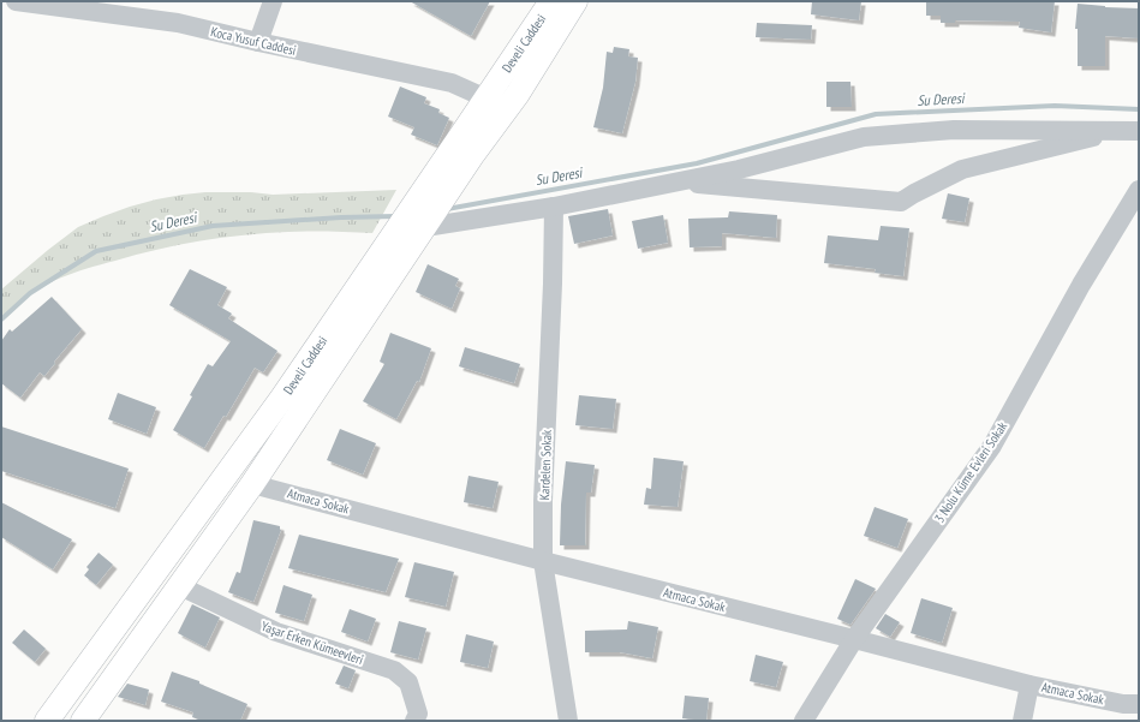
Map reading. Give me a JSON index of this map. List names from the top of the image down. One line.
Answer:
{"streets":{"main road":["Develi Caddesi"],"street":["Koca Yusuf Caddesi","Kardelen Sokak","3 Nolu Küme Evleri Sokak","Atmaca Sokak","Yaşar Erken Kümeevleri"]},"crossings":[["Koca Yusuf Caddesi","Develi Caddesi"],["Develi Caddesi","Atmaca Sokak"],["Develi Caddesi","Yaşar Erken Kümeevleri"],["Kardelen Sokak","Atmaca Sokak"],["3 Nolu Küme Evleri Sokak","Atmaca Sokak"]],"water":["Su Deresi"]}
